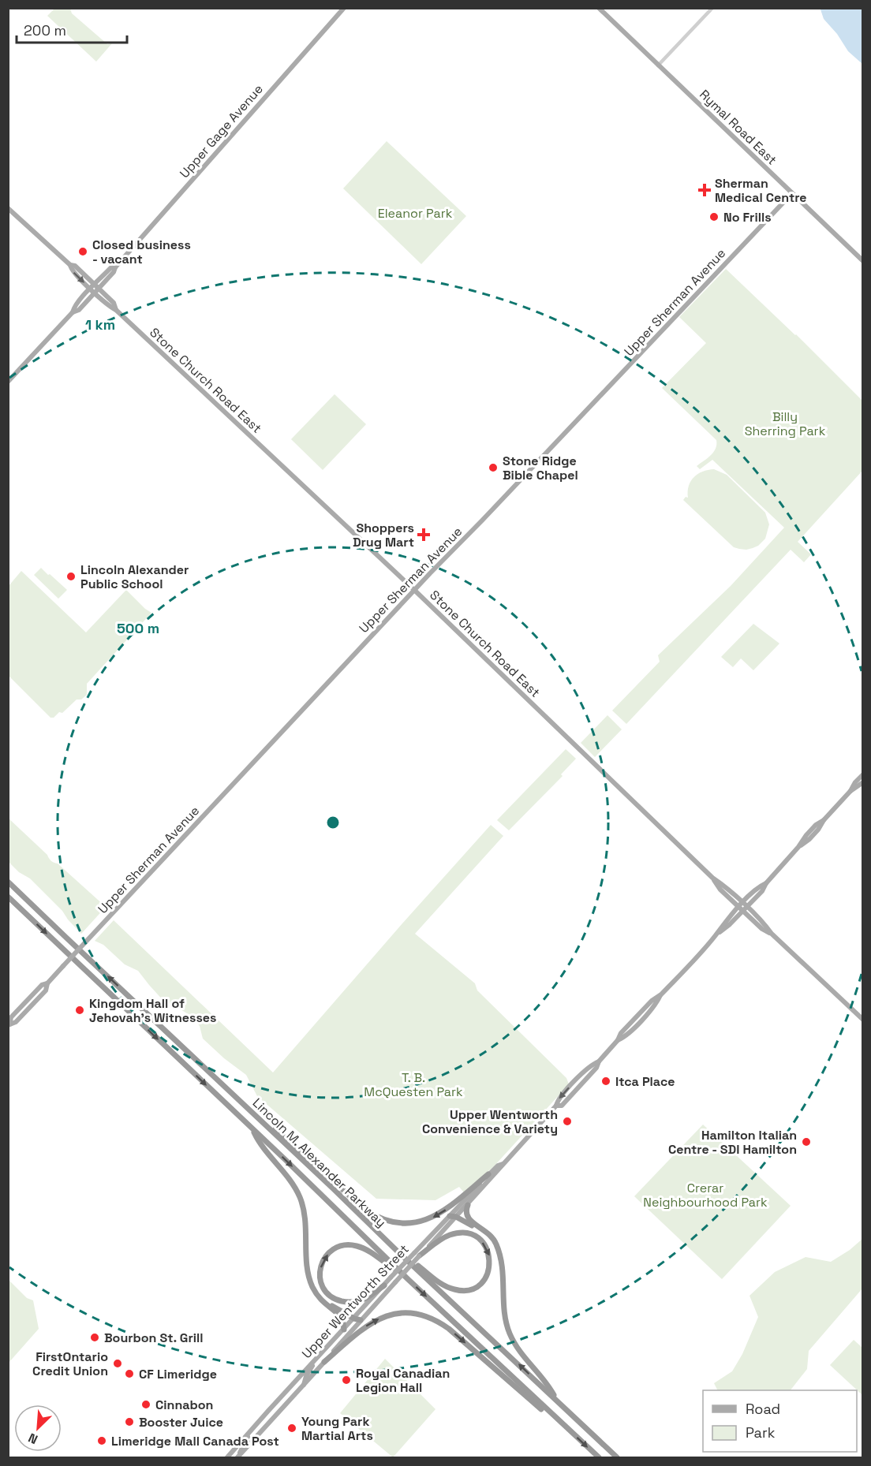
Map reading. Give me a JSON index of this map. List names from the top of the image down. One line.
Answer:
{"streets":{"highway":["Lincoln M. Alexander Parkway"],"main road":["Rymal Road East","Upper Gage Avenue","Upper Sherman Avenue","Stone Church Road East","Upper Wentworth Street"]},"crossings":[["Rymal Road East","Upper Sherman Avenue"],["Upper Gage Avenue","Stone Church Road East"],["Upper Sherman Avenue","Stone Church Road East"],["Stone Church Road East","Upper Wentworth Street"]],"parks":["Eleanor Park","Billy Sherring Park","T. B. McQuesten Park","Crerar Neighbourhood Park"],"places":{"health":["Sherman Medical Centre","Shoppers Drug Mart"],"other":["No Frills","Closed business - vacant","Stone Ridge Bible Chapel","Lincoln Alexander Public School","Kingdom Hall of Jehovah's Witnesses","Itca Place","Upper Wentworth Convenience & Variety","Hamilton Italian Centre - SDI Hamilton","Bourbon St. Grill","FirstOntario Credit Union","CF Limeridge","Royal Canadian Legion Hall","Cinnabon","Booster Juice","Young Park Martial Arts","Limeridge Mall Canada Post"]},"legend":["Road","Park"],"scale_bar":"200 m","north":"bottom left","rings":["1 km","500 m"]}
